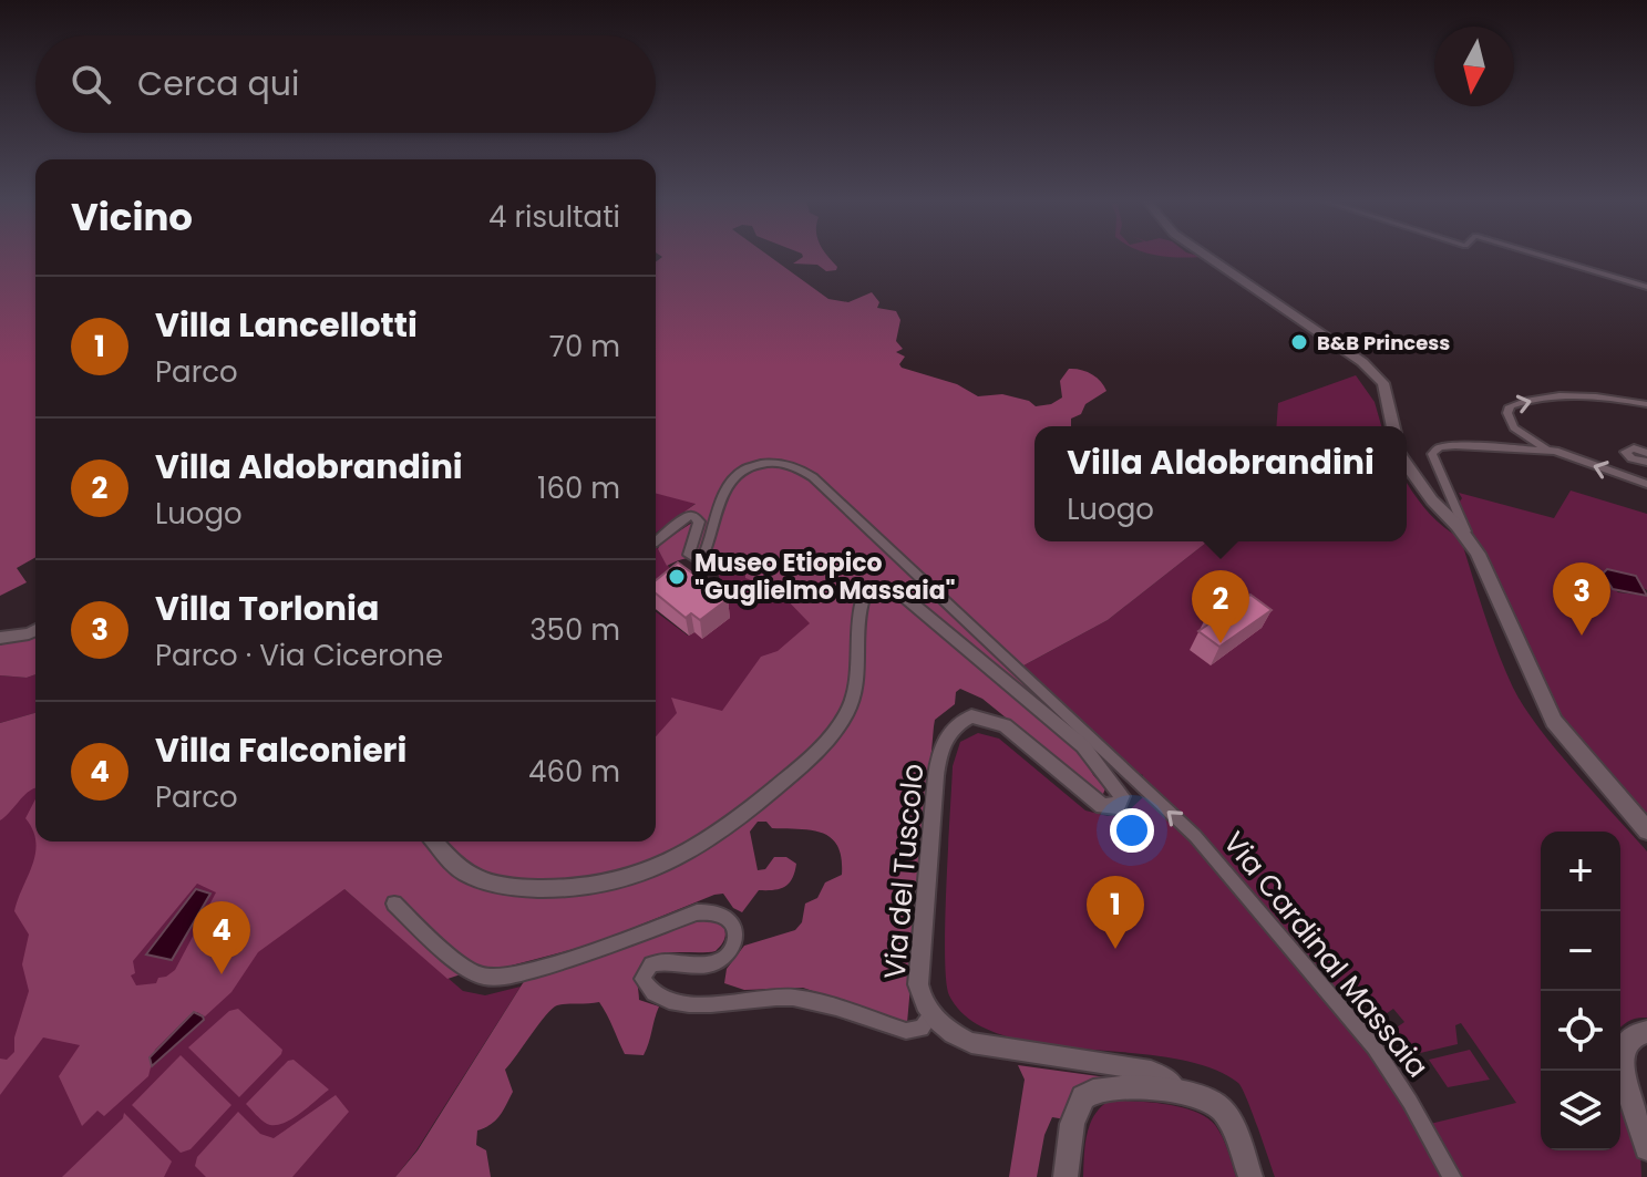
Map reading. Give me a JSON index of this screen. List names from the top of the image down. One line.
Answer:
{"streets":{"street":["Via del Tuscolo","Via Cardinal Massaia"]},"crossings":[["Via del Tuscolo","Via Cardinal Massaia"]],"one_way":["Via Cardinal Massaia"],"places":["B&B Princess","Museo Etiopico \"Guglielmo Massaia\""],"north":"bottom","page":{"search":"Cerca qui","heading":["Vicino","4 risultati"],"list":[{"mark":"1","name":"Villa Lancellotti","note":"Parco","value":"70 m"},{"mark":"2","name":"Villa Aldobrandini","note":"Luogo","value":"160 m"},{"mark":"3","name":"Villa Torlonia","note":"Parco · Via Cicerone","value":"350 m"},{"mark":"4","name":"Villa Falconieri","note":"Parco","value":"460 m"}],"popup":["Villa Aldobrandini","Luogo"],"pins":["3","2","1","4"],"map_buttons":["+","−"]}}
